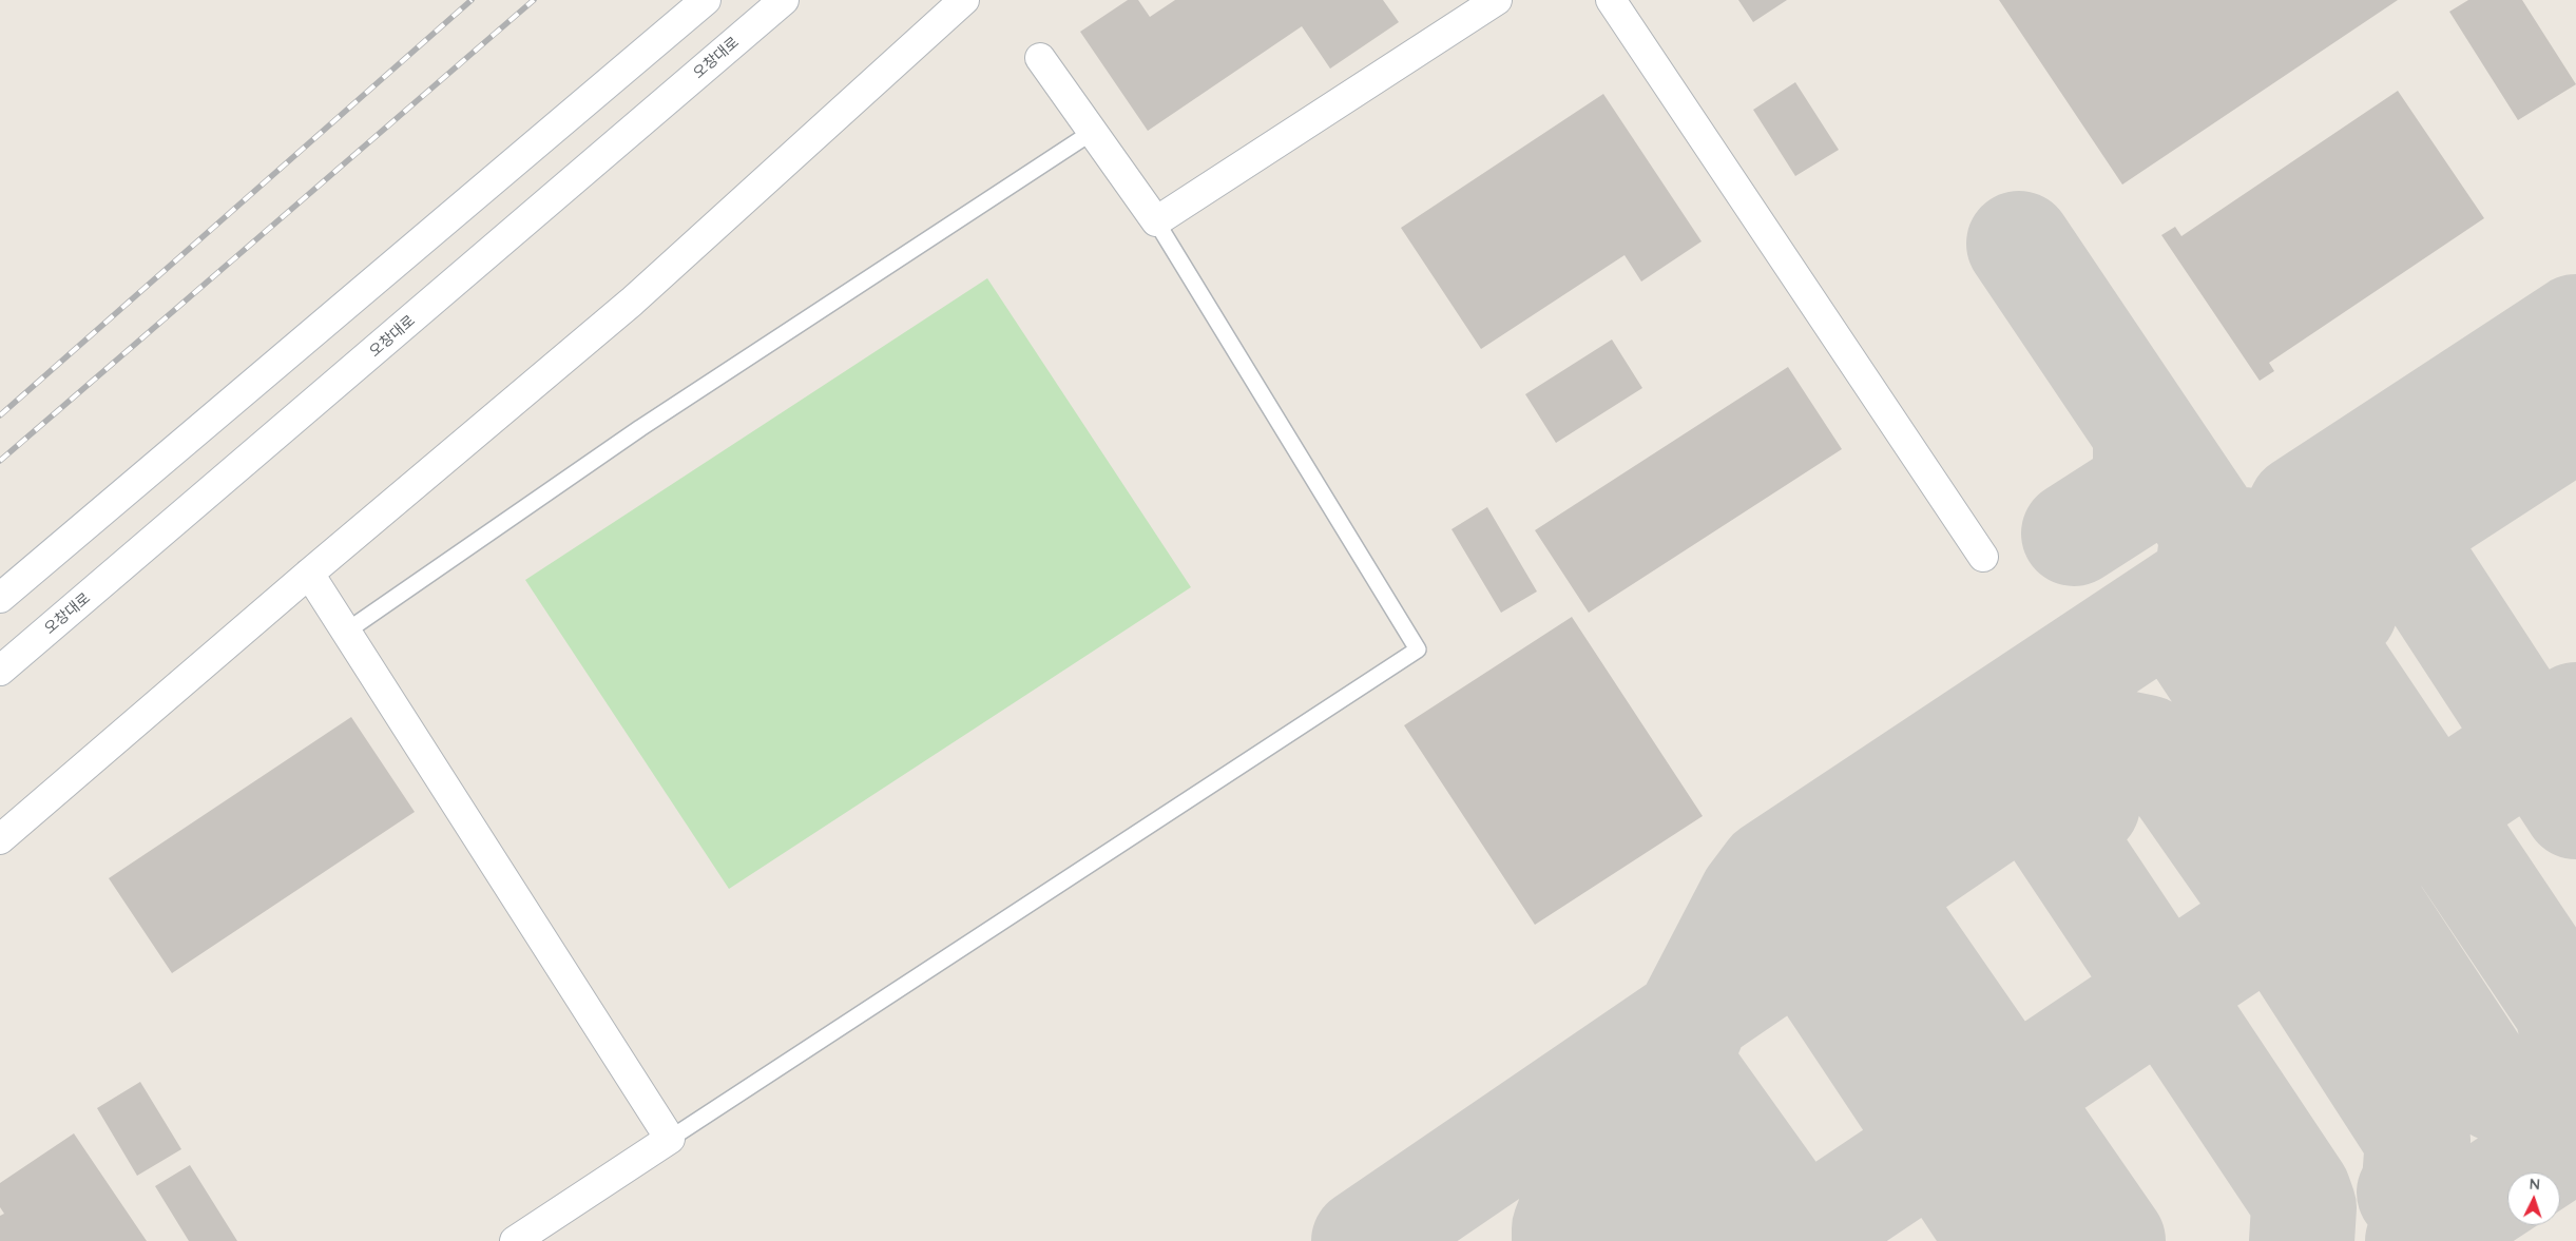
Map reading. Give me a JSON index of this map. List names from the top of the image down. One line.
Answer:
{"streets":{"street":["오창대로"]},"north":"top"}
